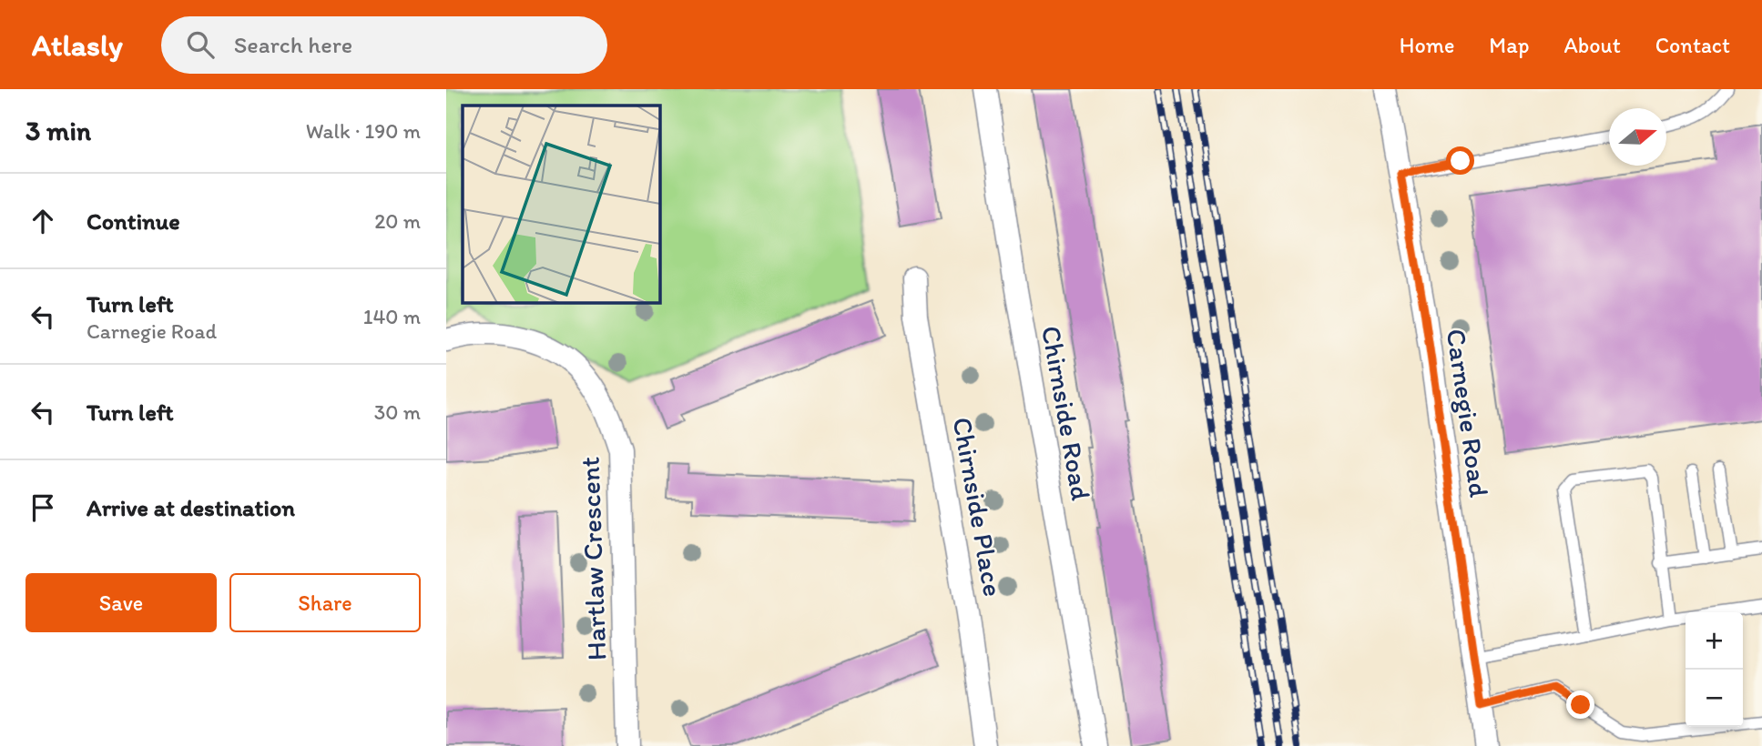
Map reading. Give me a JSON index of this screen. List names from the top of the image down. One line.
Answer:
{"streets":{"street":["Chirnside Road","Carnegie Road","Chirnside Place","Hartlaw Crescent"]},"north":"right","page":{"header":"Atlasly","search":"Search here","nav":["Home","Map","About","Contact"],"heading":["3 min","Walk · 190 m"],"list":[["Continue","20 m"],["Turn left","Carnegie Road","140 m"],["Turn left","30 m"],"Arrive at destination"],"buttons":["Save","Share"],"map_buttons":["+","−"]}}
